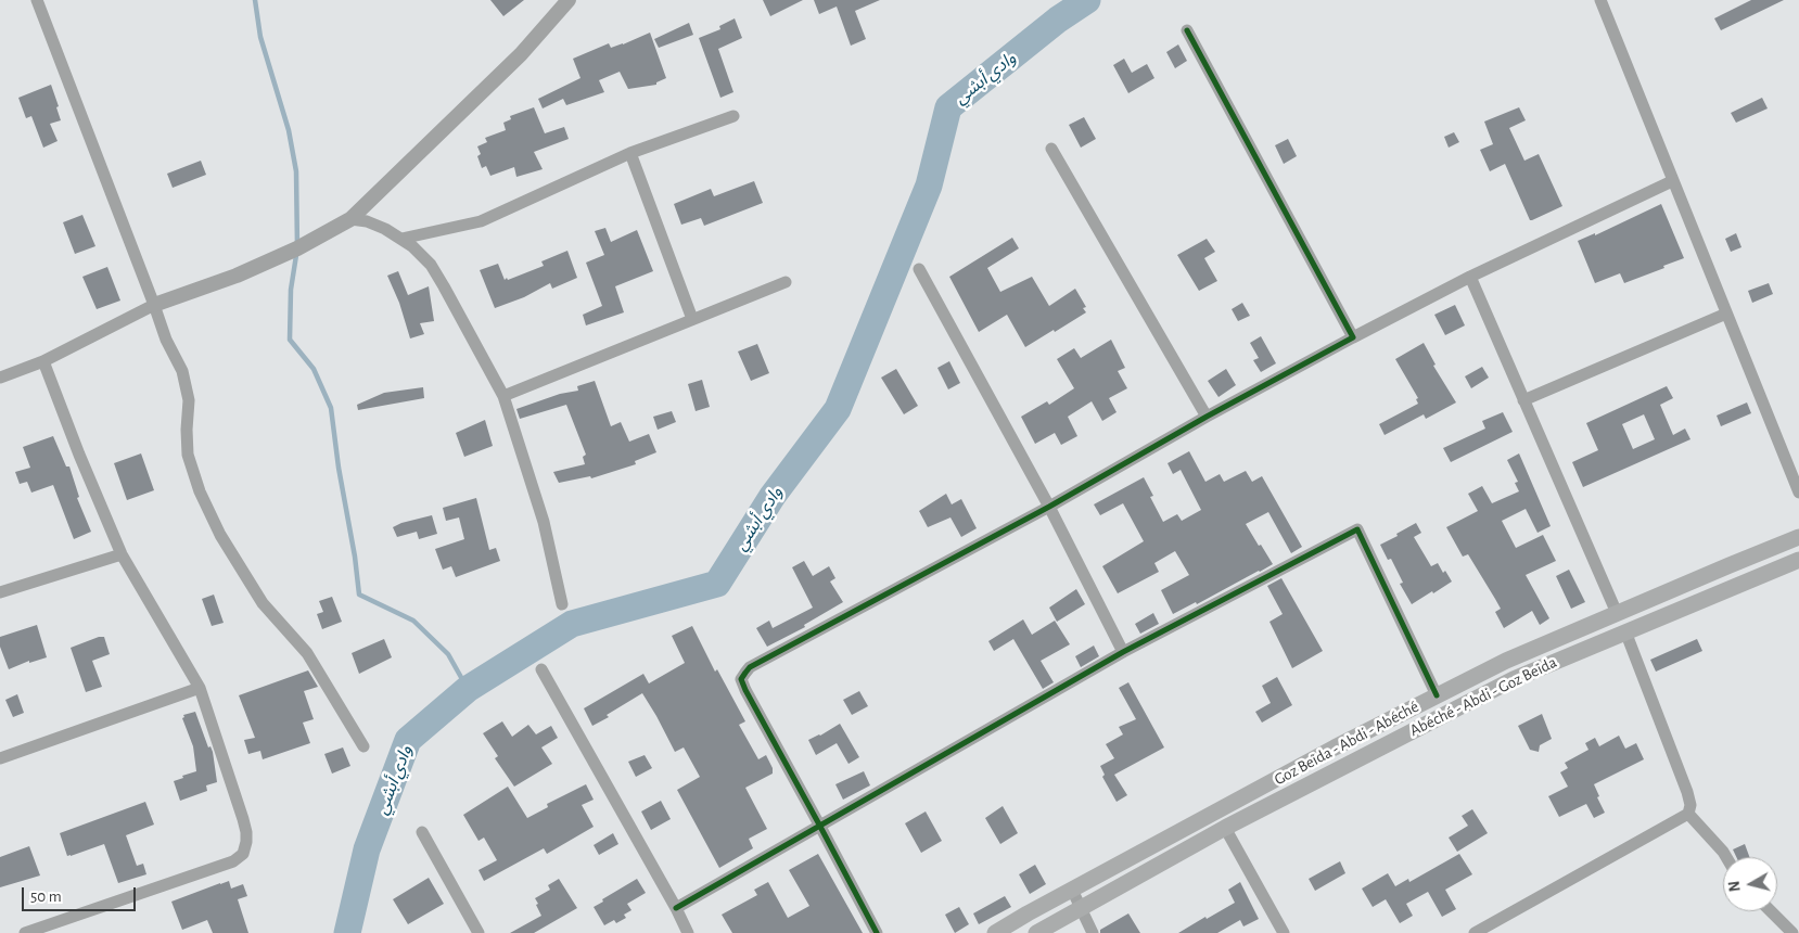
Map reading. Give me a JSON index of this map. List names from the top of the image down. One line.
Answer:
{"streets":{"main road":["Abéché - Abdi - Goz Beïda","Goz Beïda - Abdi - Abéché"]},"water":["وادي أبشي"],"scale_bar":"50 m","north":"left"}
